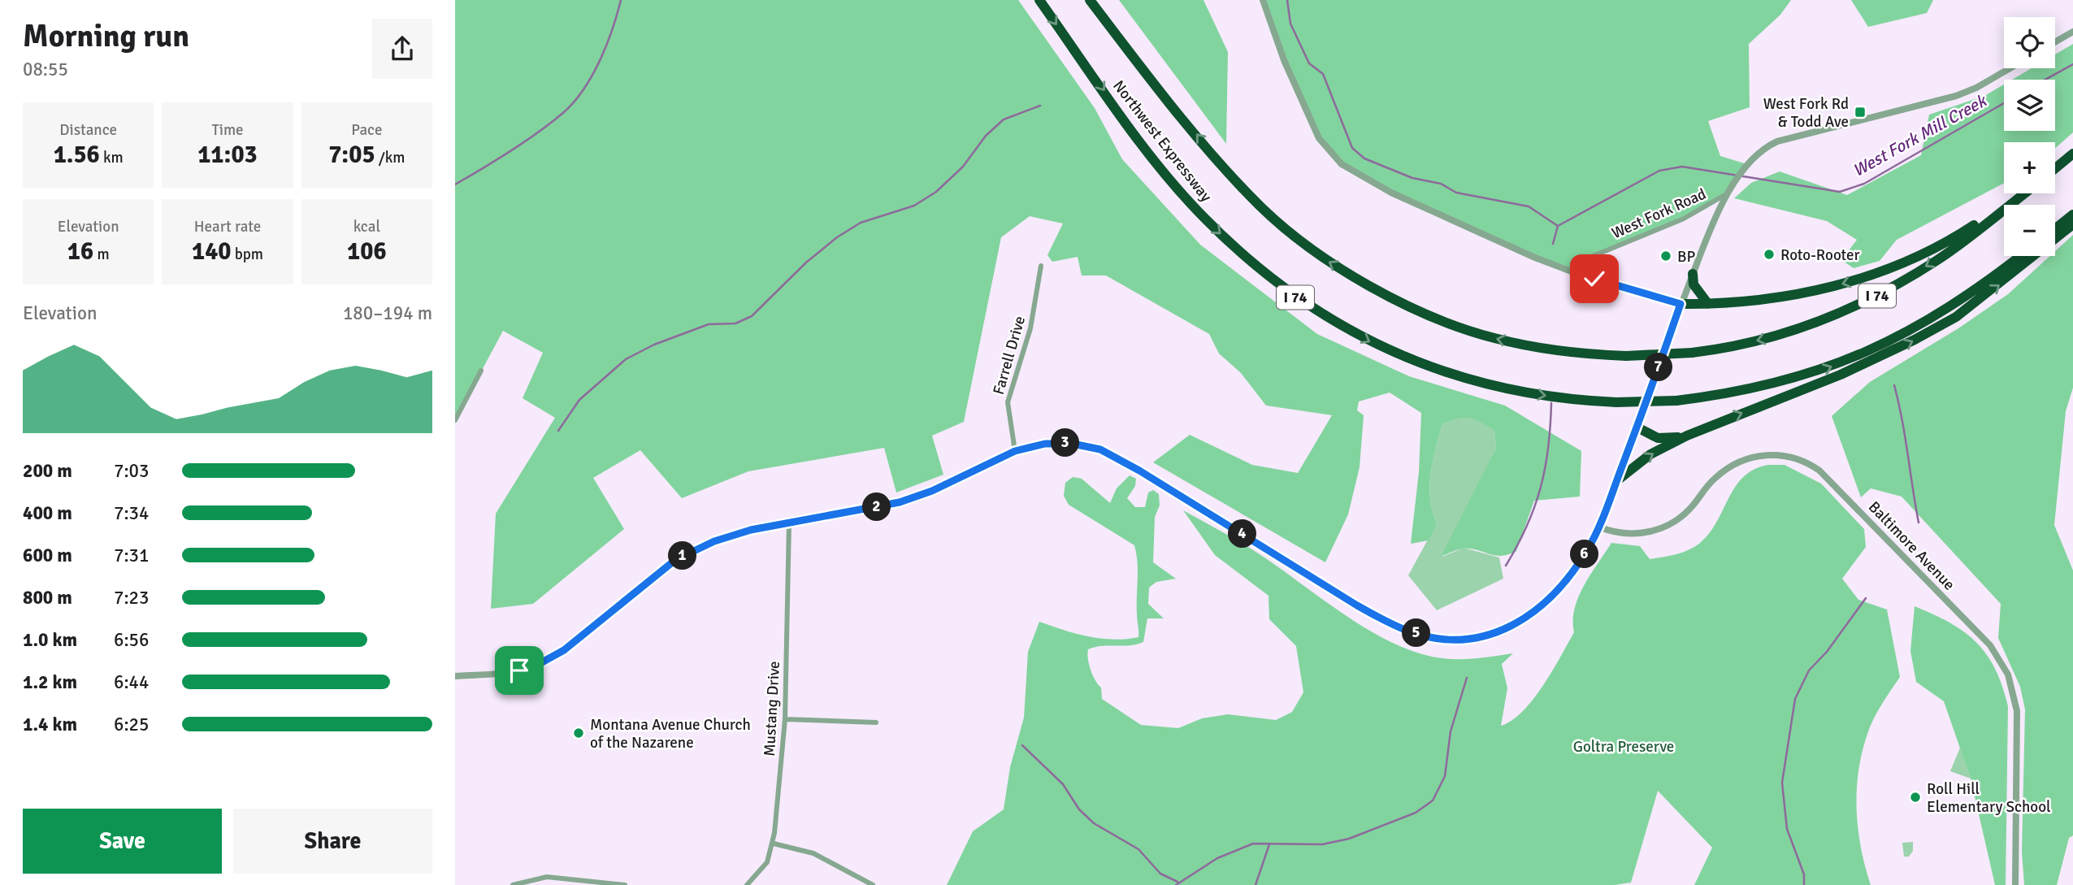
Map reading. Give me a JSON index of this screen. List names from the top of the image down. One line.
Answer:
{"streets":{"highway":["Northwest Expressway","I 74"],"street":["West Fork Road","Farrell Drive","Baltimore Avenue","Mustang Drive"]},"water":["West Fork Mill Creek"],"parks":["Goltra Preserve"],"places":{"transit":["West Fork Rd & Todd Ave"],"other":["Roto-Rooter","BP","Montana Avenue Church of the Nazarene","Roll Hill Elementary School"]},"page":{"heading":["Morning run","08:55"],"map_buttons":["+","−"],"stats":[["Distance","1.56 km"],["Time","11:03"],["Pace","7:05 /km"],["Elevation","16 m"],["Heart rate","140 bpm"],["kcal","106"]],"chart":["Elevation","180–194 m"],"pins":["7","3","2","4","6","1","5"],"list":[{"name":"200 m","note":"7:03"},{"name":"400 m","note":"7:34"},{"name":"600 m","note":"7:31"},{"name":"800 m","note":"7:23"},{"name":"1.0 km","note":"6:56"},{"name":"1.2 km","note":"6:44"},{"name":"1.4 km","note":"6:25"}],"buttons":["Save","Share"]}}
